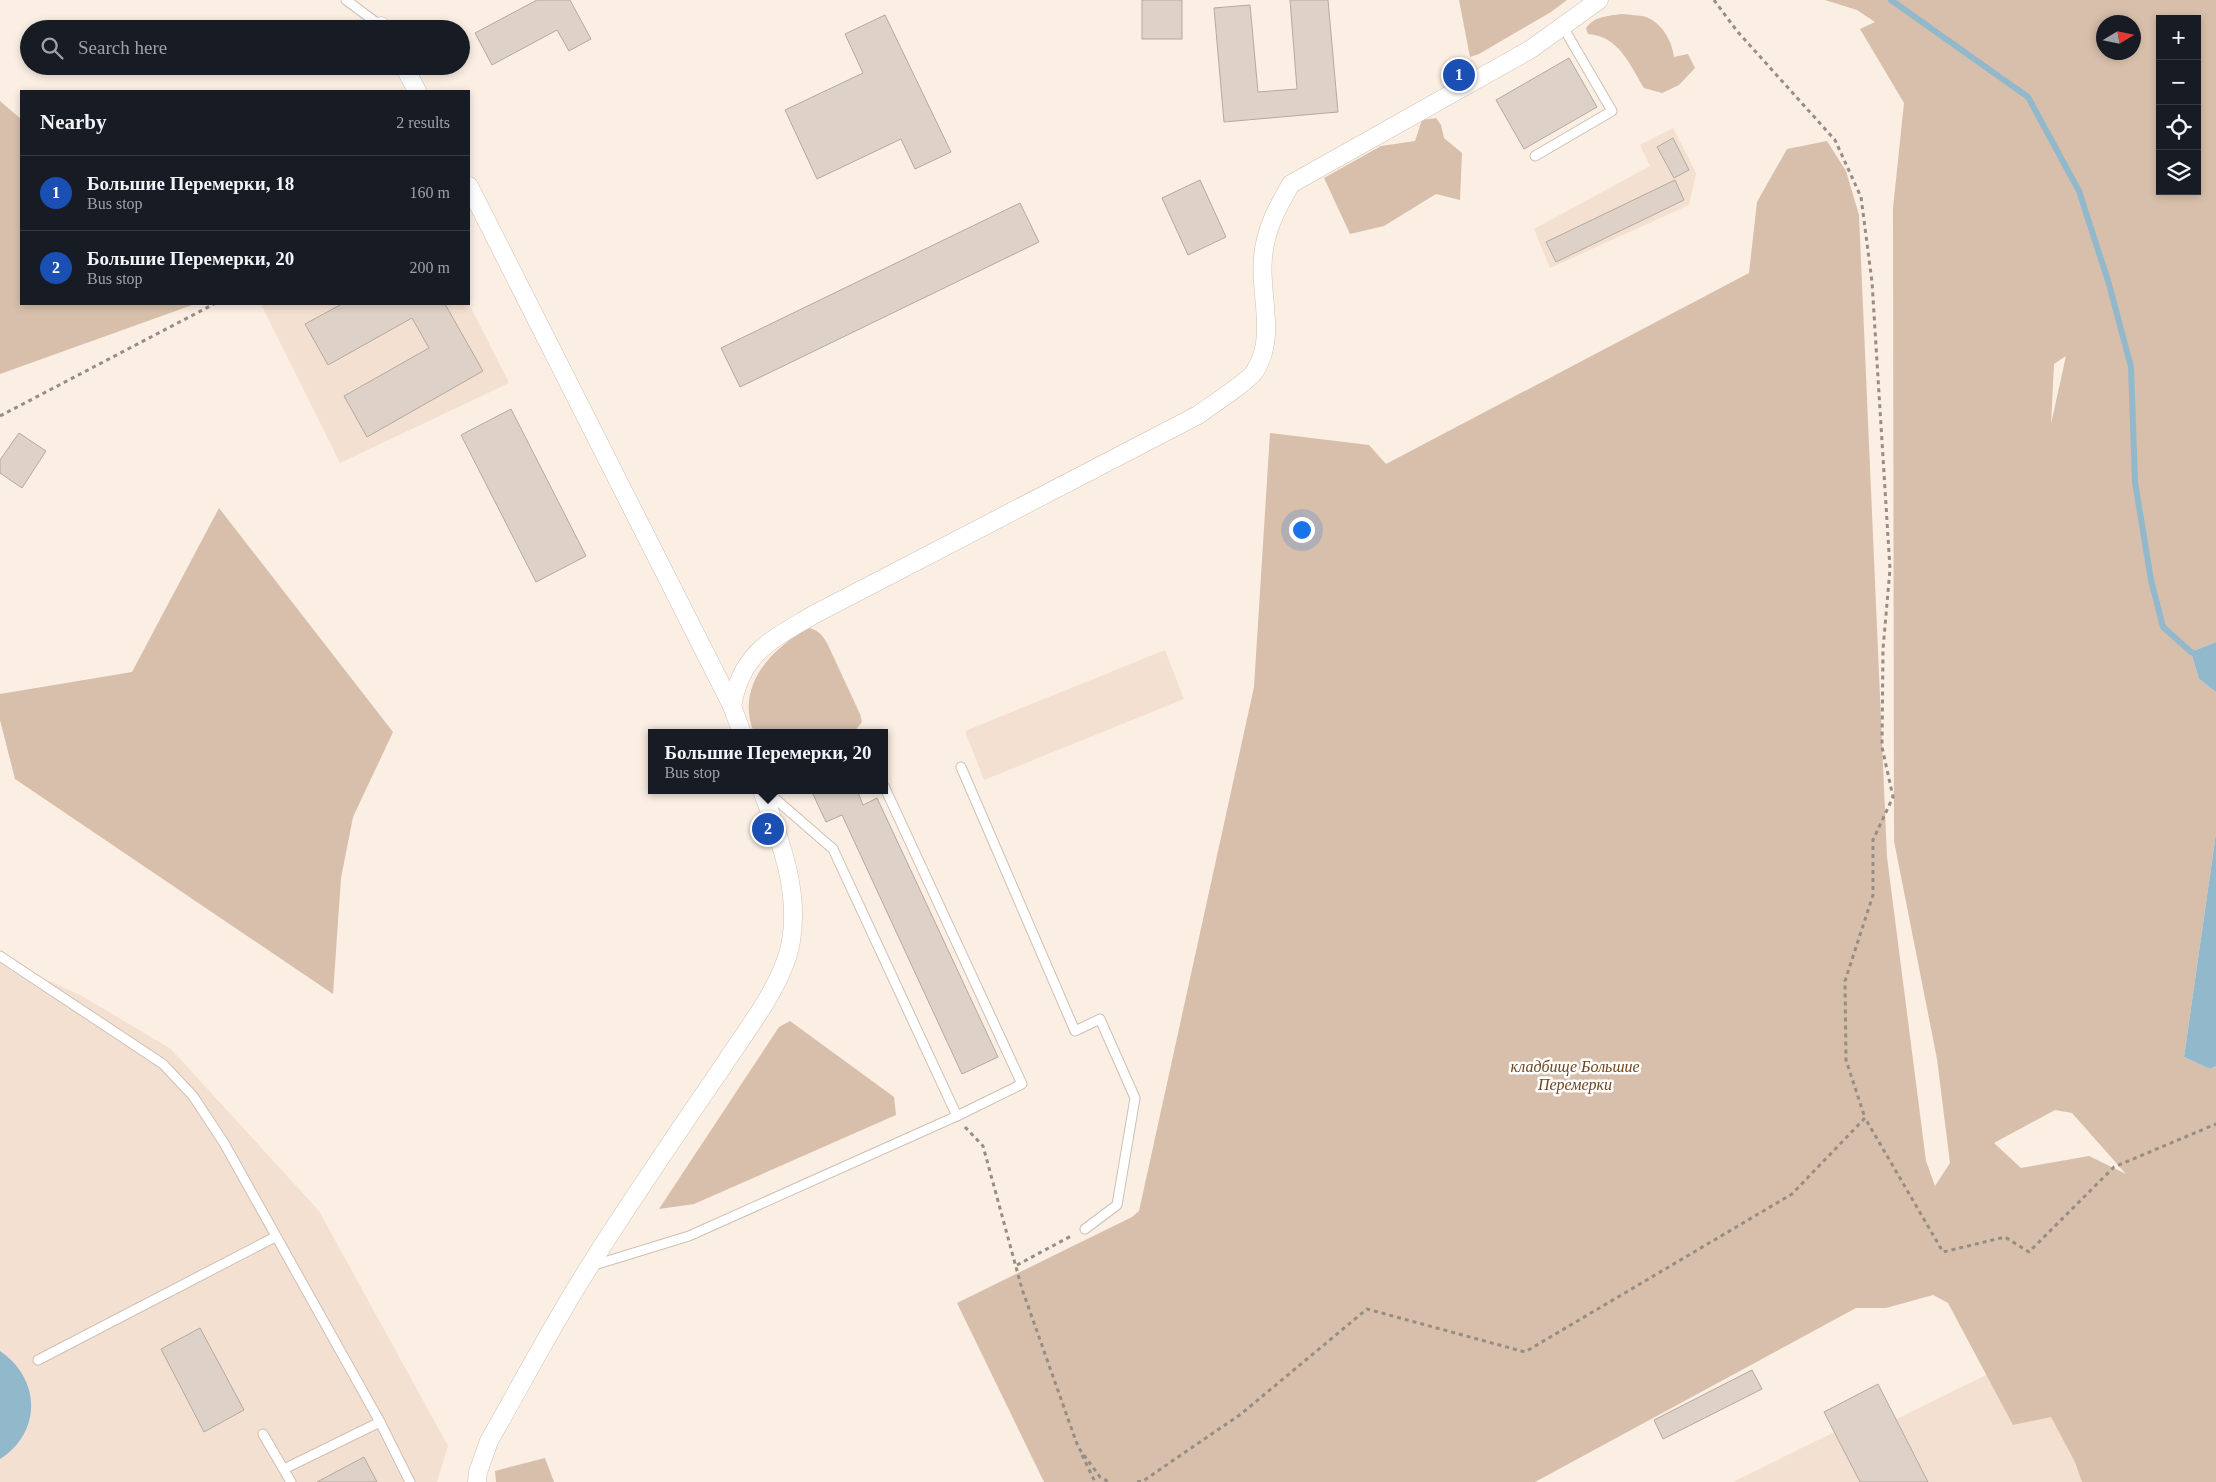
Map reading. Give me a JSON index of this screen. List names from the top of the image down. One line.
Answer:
{"parks":["кладбище Большие Перемерки"],"north":"right","page":{"map_buttons":["+","−"],"search":"Search here","pins":["1","2"],"heading":["Nearby","2 results"],"list":[{"mark":"1","name":"Большие Перемерки, 18","note":"Bus stop","value":"160 m"},{"mark":"2","name":"Большие Перемерки, 20","note":"Bus stop","value":"200 m"}],"popup":["Большие Перемерки, 20","Bus stop"]}}
